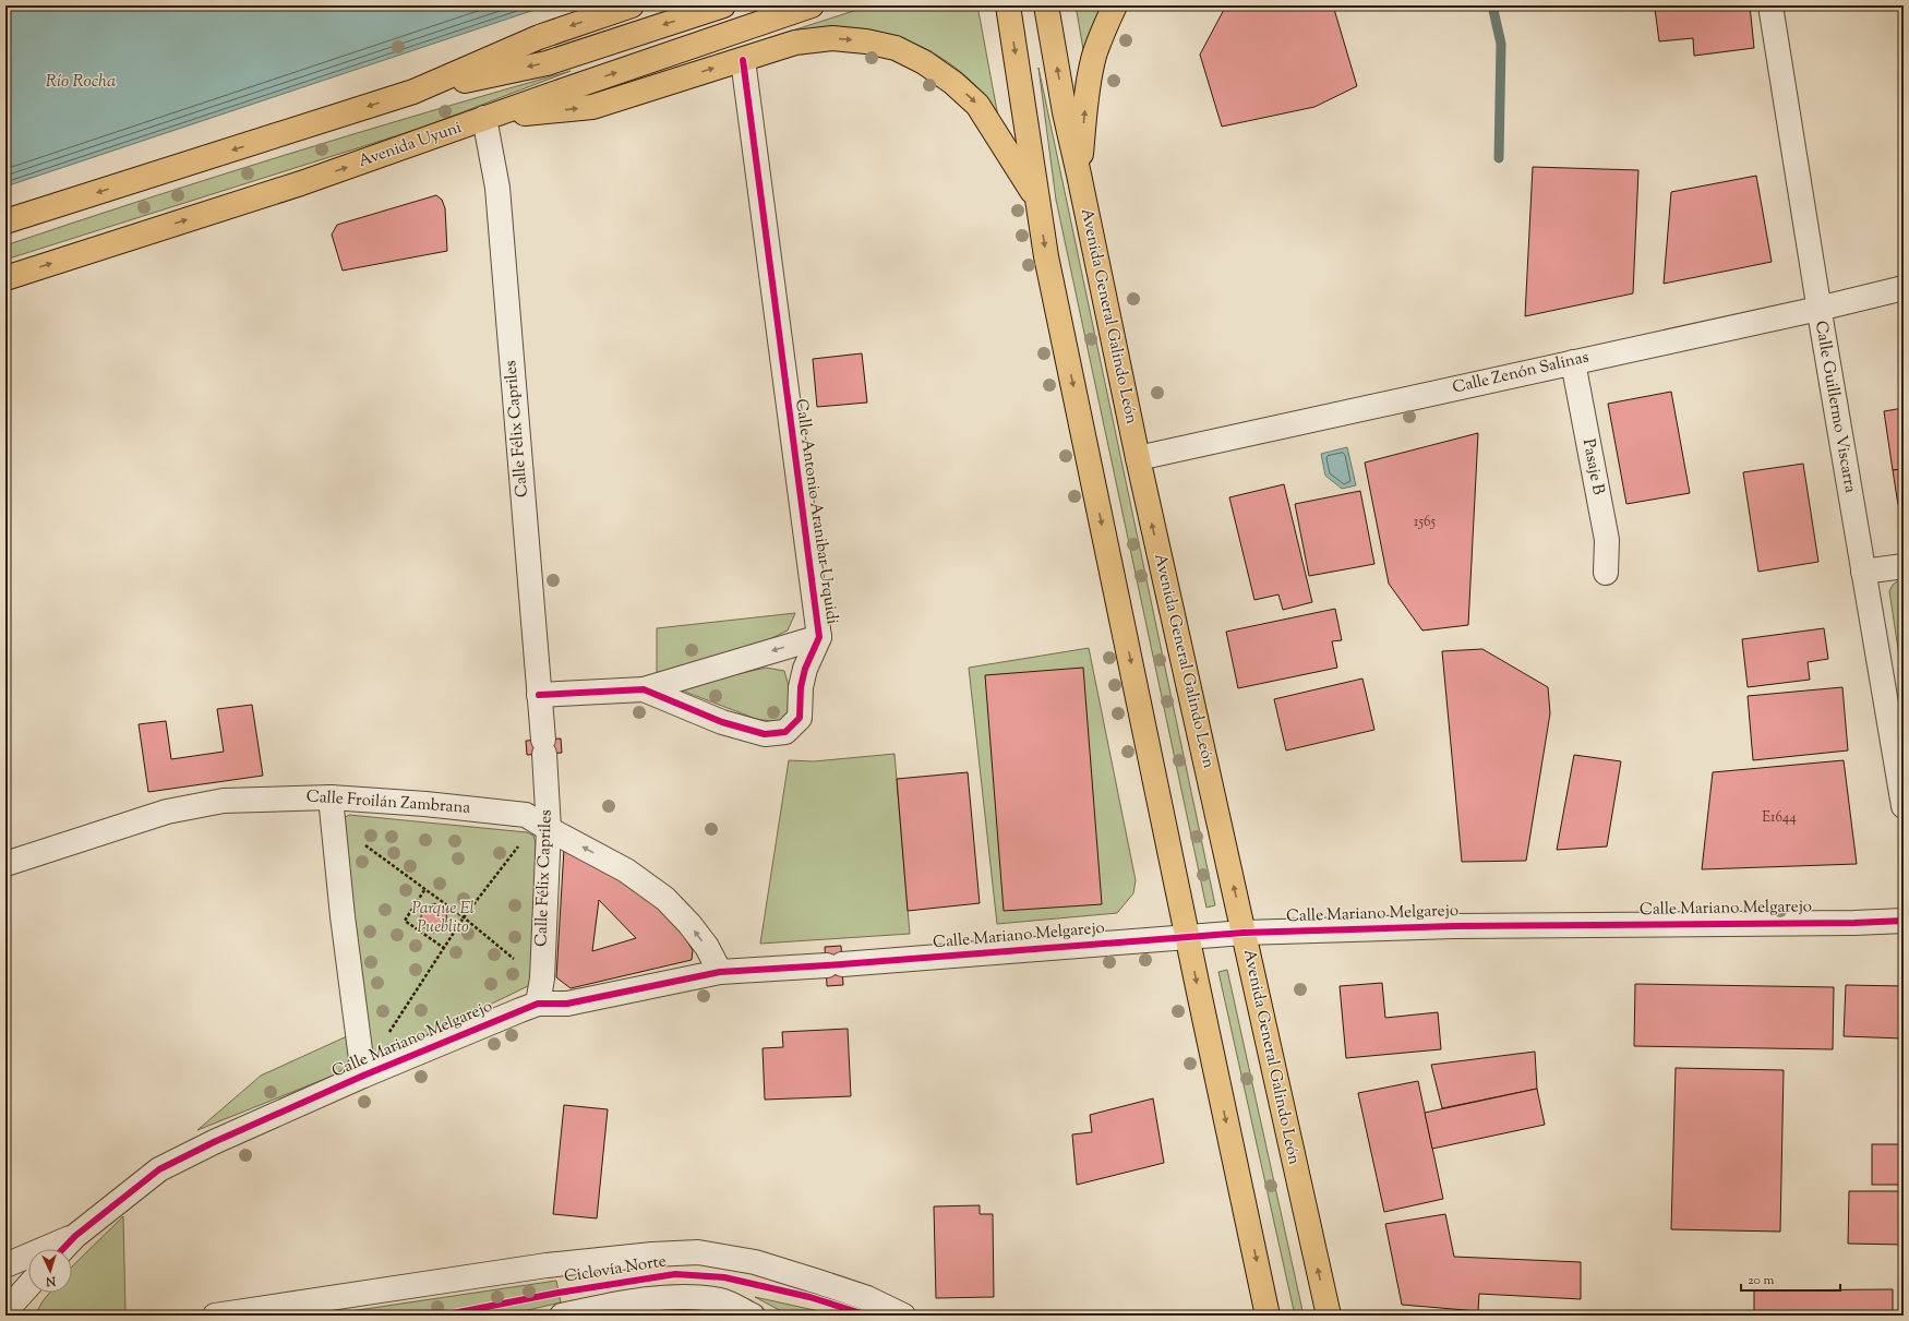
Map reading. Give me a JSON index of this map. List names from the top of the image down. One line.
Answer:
{"streets":{"main road":["Avenida Uyuni","Avenida General Galindo León"],"street":["Calle Zenón Salinas","Calle Guillermo Viscarra","Calle Félix Capriles","Pasaje B","Calle Antonio Aranibar Urquidi","Calle Froilán Zambrana","Calle Mariano Melgarejo"],"cycle path":["Ciclovía Norte"]},"crossings":[["Avenida Uyuni","Calle Félix Capriles"],["Avenida General Galindo León","Calle Zenón Salinas"],["Avenida General Galindo León","Calle Mariano Melgarejo"],["Calle Zenón Salinas","Calle Guillermo Viscarra"],["Calle Zenón Salinas","Pasaje B"],["Calle Félix Capriles","Calle Antonio Aranibar Urquidi"],["Calle Félix Capriles","Calle Froilán Zambrana"],["Calle Félix Capriles","Calle Mariano Melgarejo"],["Calle Froilán Zambrana","Calle Mariano Melgarejo"]],"water":["Río Rocha"],"parks":["Parque El Pueblito"],"house_numbers":["1565","E1644"],"scale_bar":"20 m","north":"bottom"}
